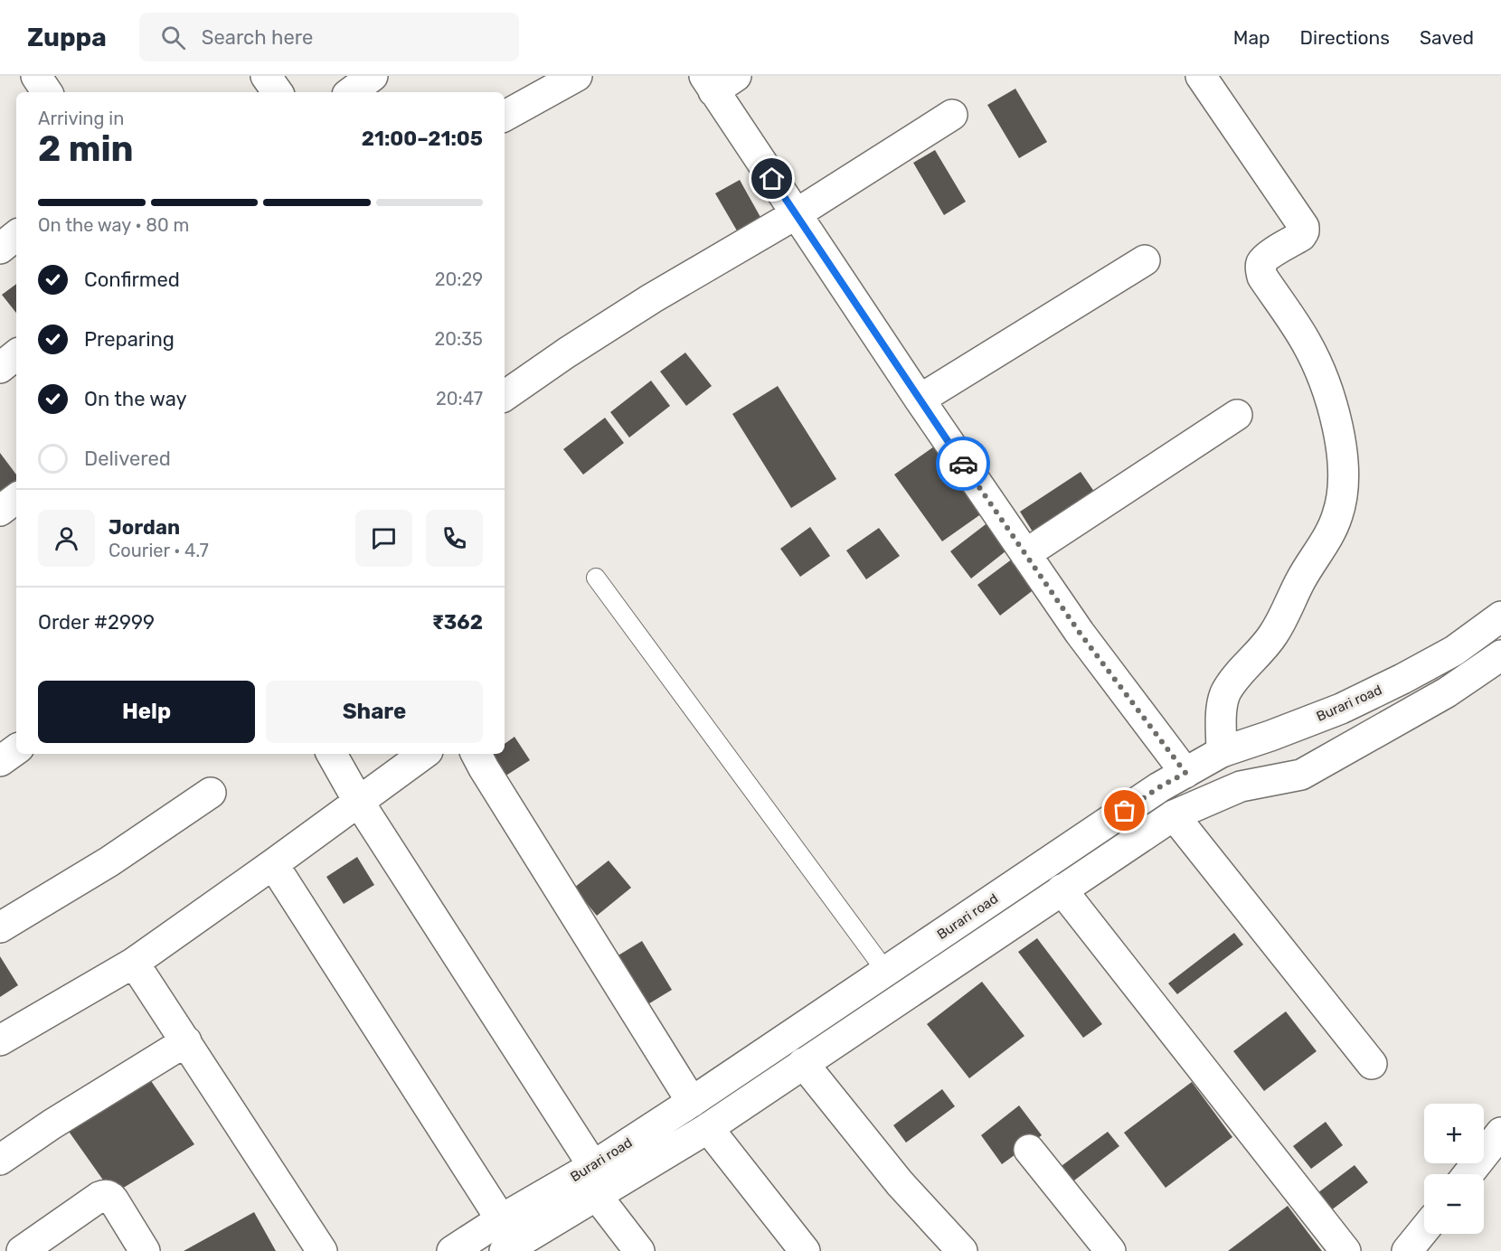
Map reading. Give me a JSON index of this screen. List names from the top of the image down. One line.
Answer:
{"streets":{"street":["Burari road"]},"page":{"header":"Zuppa","search":"Search here","nav":["Map","Directions","Saved"],"heading":["2 min","Arriving in","21:00–21:05"],"panel":["Jordan","Courier · 4.7","Order #2999","₹362"],"bar":"On the way · 80 m","list":[["Confirmed","20:29"],["Preparing","20:35"],["On the way","20:47"],"Delivered"],"buttons":["Help","Share"],"map_buttons":["+","−"]}}
